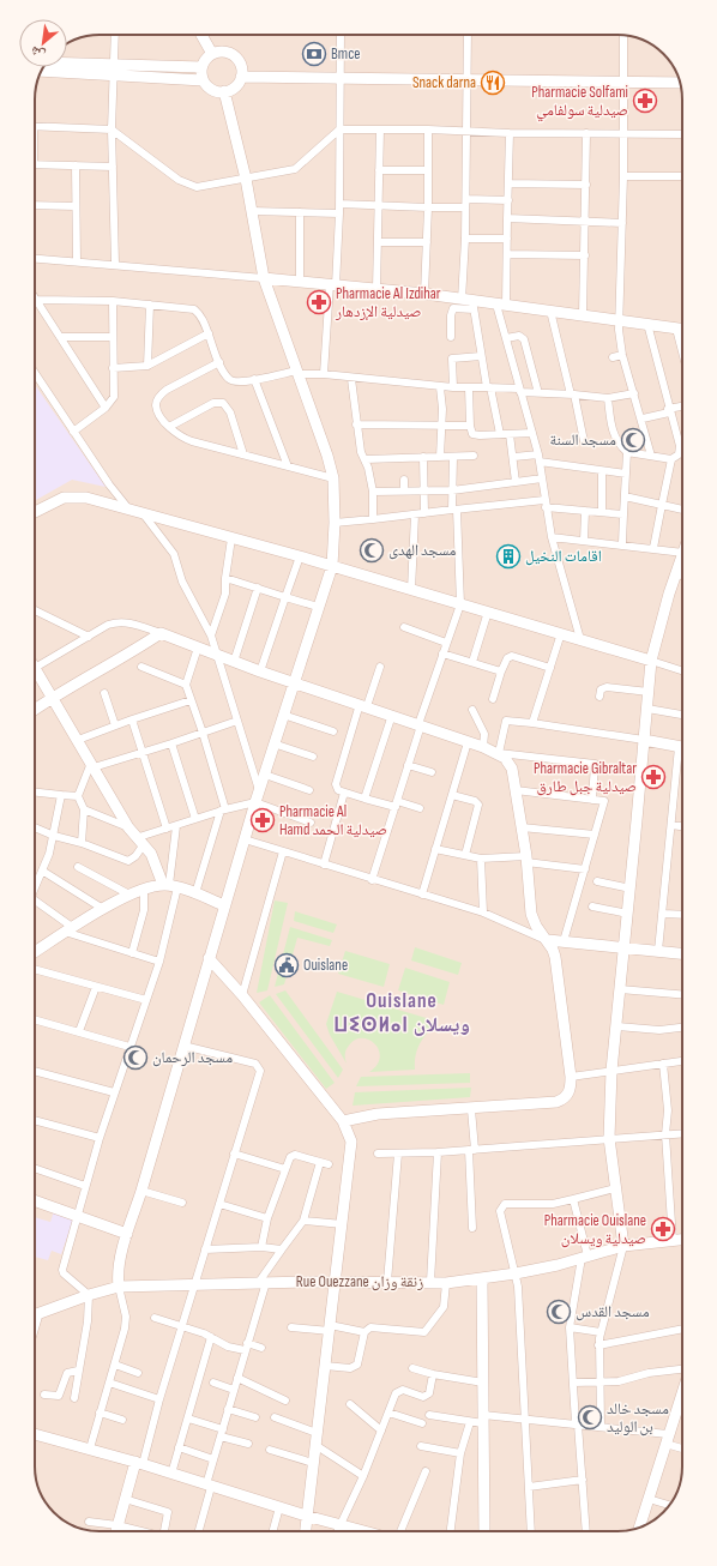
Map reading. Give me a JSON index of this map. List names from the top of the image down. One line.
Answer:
{"streets":{"street":["Rue Ouezzane زنقة وزان"]},"districts":["Ouislane ⵡⵉⵙⵍⴰⵏ ويسلان"],"places":{"bank":["Bmce"],"restaurant":["Snack darna"],"pharmacy":["Pharmacie Solfami صيدلية سولفامي","Pharmacie Al Izdihar صيدلية الإزدهار","Pharmacie Gibraltar صيدلية جبل طارق","Pharmacie Al Hamd صيدلية الحمد","Pharmacie Ouislane صيدلية ويسلان"],"mosque":["مسجد السنة","مسجد الهدى","مسجد الرحمان","مسجد القدس","مسجد خالد بن الوليد"],"building":["اقامات النخيل"],"public building":["Ouislane"]},"north":"bottom left"}
